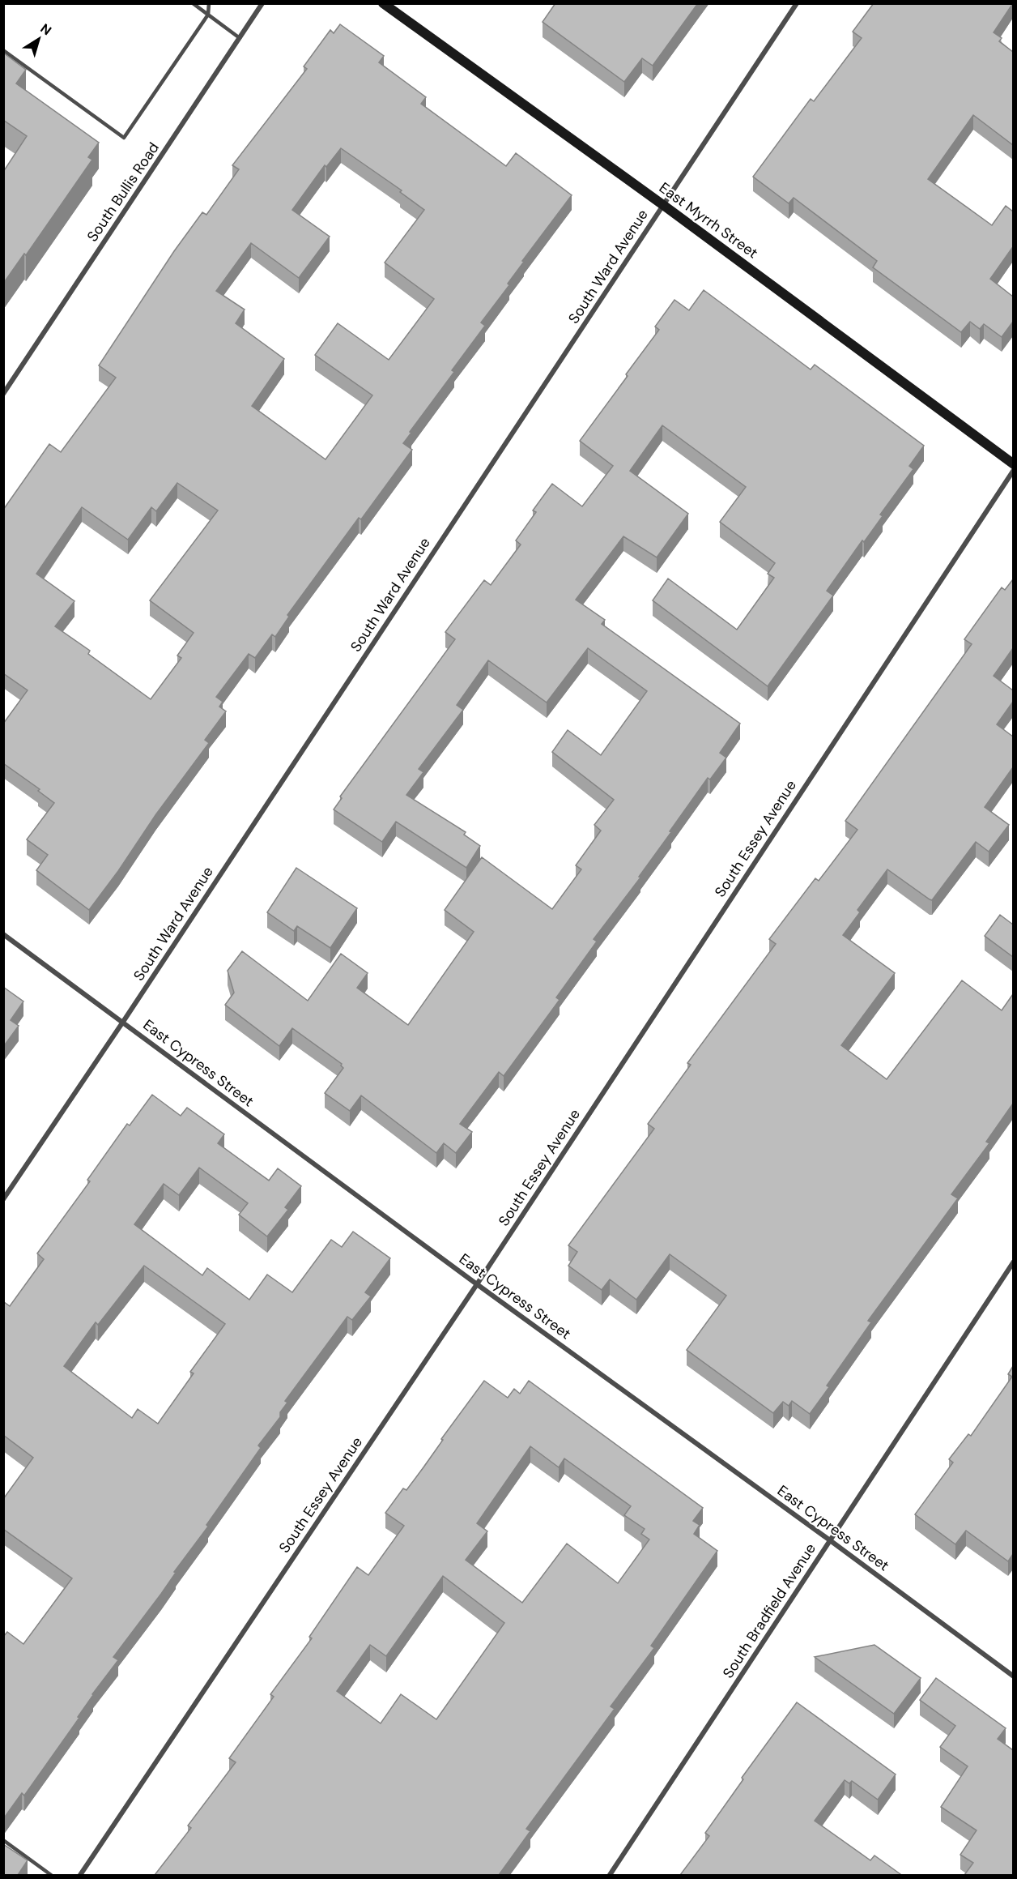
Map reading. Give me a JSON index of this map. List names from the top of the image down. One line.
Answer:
{"streets":{"street":["South Bullis Road","East Myrrh Street","South Ward Avenue","South Essey Avenue","East Cypress Street","South Bradfield Avenue"]},"crossings":[["East Myrrh Street","South Ward Avenue"],["South Ward Avenue","East Cypress Street"],["South Essey Avenue","East Cypress Street"],["East Cypress Street","South Bradfield Avenue"]],"north":"top right"}
